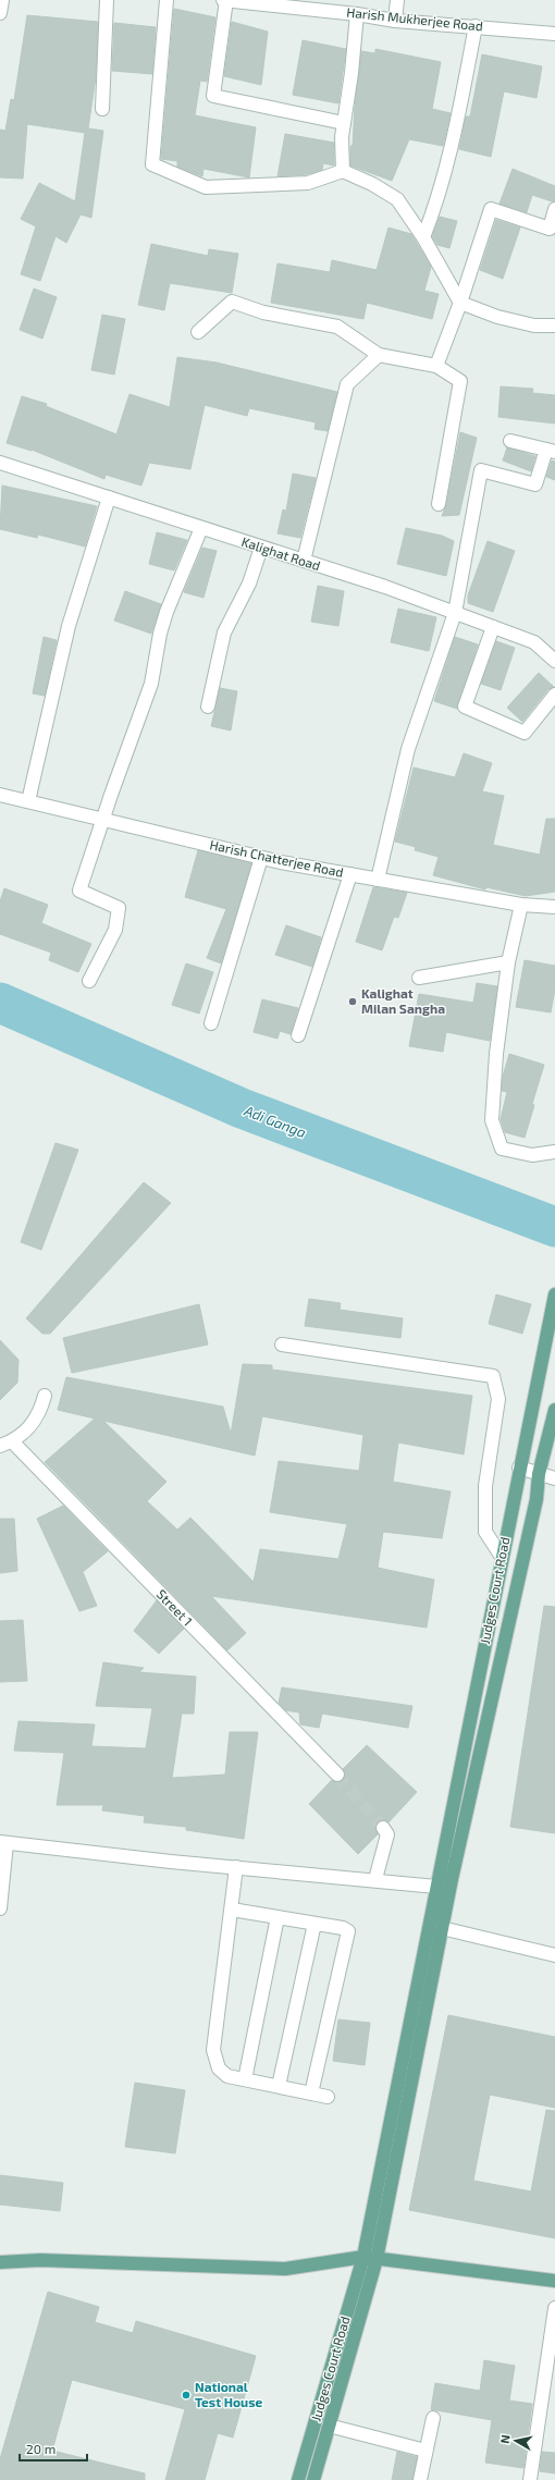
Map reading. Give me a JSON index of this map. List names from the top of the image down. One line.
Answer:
{"streets":{"main road":["Judges Court Road"],"street":["Harish Mukherjee Road","Kalighat Road","Harish Chatterjee Road","Street 1"]},"water":["Adi Ganga"],"places":["Kalighat Milan Sangha","National Test House"],"scale_bar":"20 m","north":"left"}
